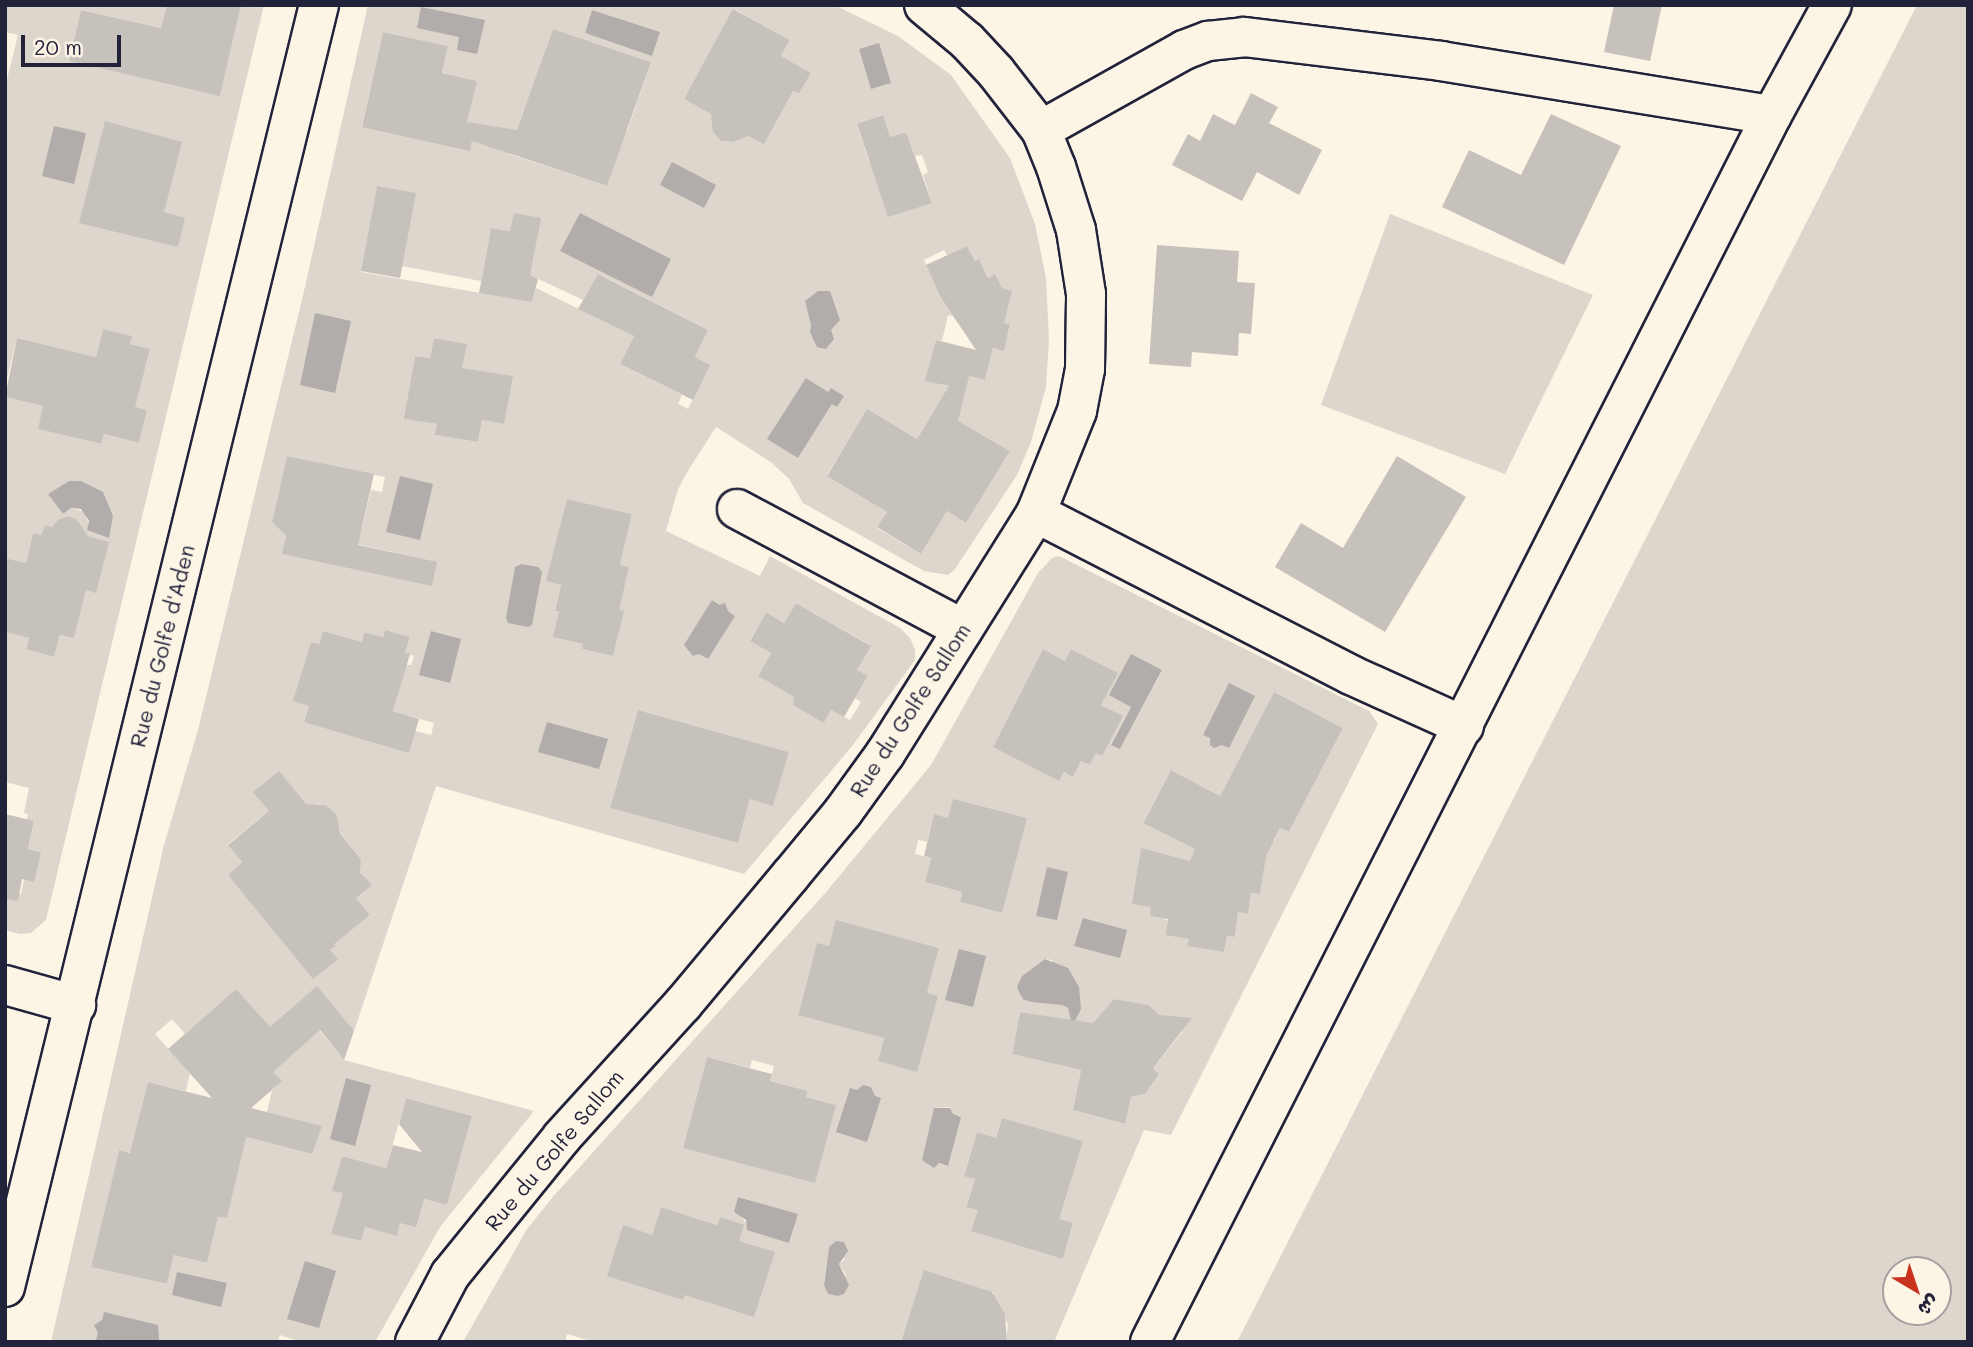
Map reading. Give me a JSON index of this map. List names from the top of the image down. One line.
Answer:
{"streets":{"street":["Rue du Golfe d'Aden","Rue du Golfe Sallom"]},"scale_bar":"20 m","north":"bottom right"}
